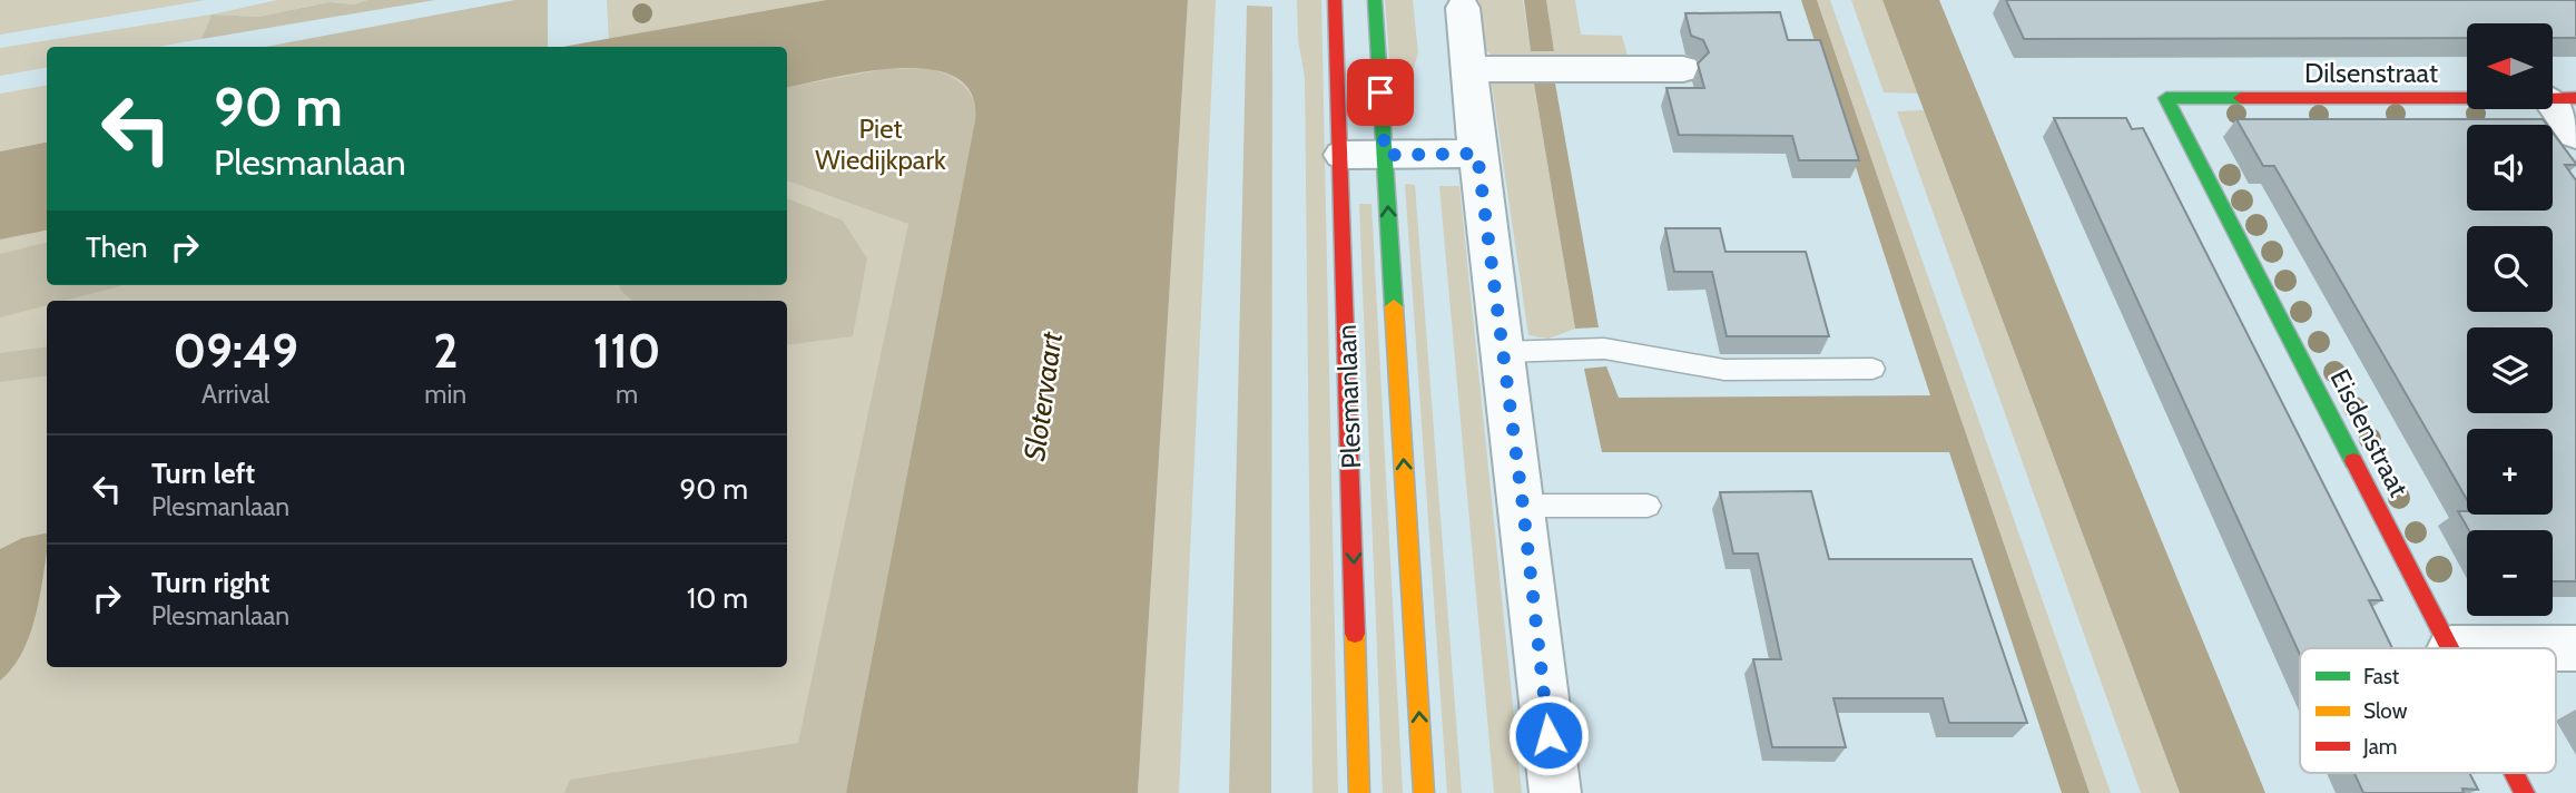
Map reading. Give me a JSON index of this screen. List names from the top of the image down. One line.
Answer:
{"streets":{"main road":["Dilsenstraat","Plesmanlaan","Eisdenstraat"]},"crossings":[["Dilsenstraat","Eisdenstraat"]],"water":["Slotervaart"],"parks":["Piet Wiedijkpark"],"legend":["Fast","Slow","Jam"],"north":"left","page":{"map_buttons":["+","−"],"turn":["90 m","Plesmanlaan"],"then":"Then","eta":["09:49","Arrival","2","min","110","m"],"list":[{"name":"Turn left","note":"Plesmanlaan","value":"90 m"},{"name":"Turn right","note":"Plesmanlaan","value":"10 m"}]}}
